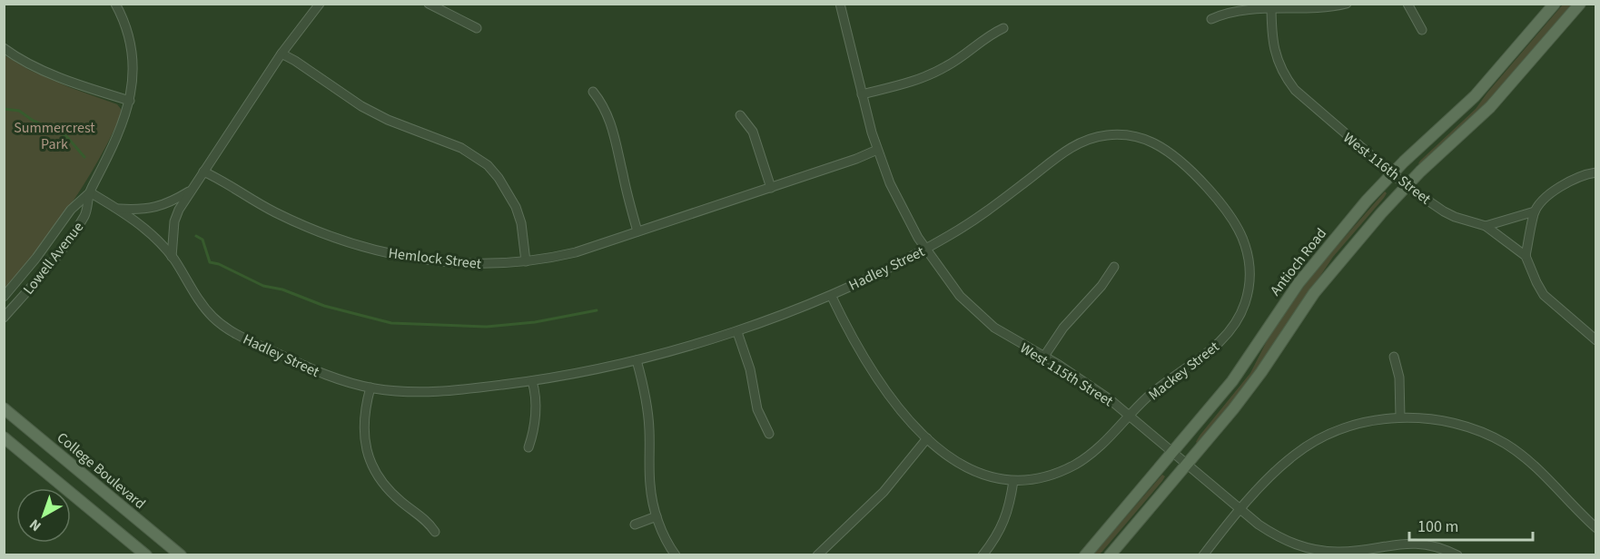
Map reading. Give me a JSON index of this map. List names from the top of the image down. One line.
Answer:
{"streets":{"main road":["Antioch Road","College Boulevard"],"street":["West 116th Street","Lowell Avenue","Hemlock Street","Hadley Street","Mackey Street","West 115th Street"]},"crossings":[["West 116th Street","Antioch Road"],["Lowell Avenue","Hadley Street"],["Hemlock Street","West 115th Street"],["Antioch Road","West 115th Street"],["Hadley Street","Mackey Street"],["Hadley Street","West 115th Street"],["Mackey Street","West 115th Street"]],"parks":["Summercrest Park"],"scale_bar":"100 m","north":"bottom left"}
